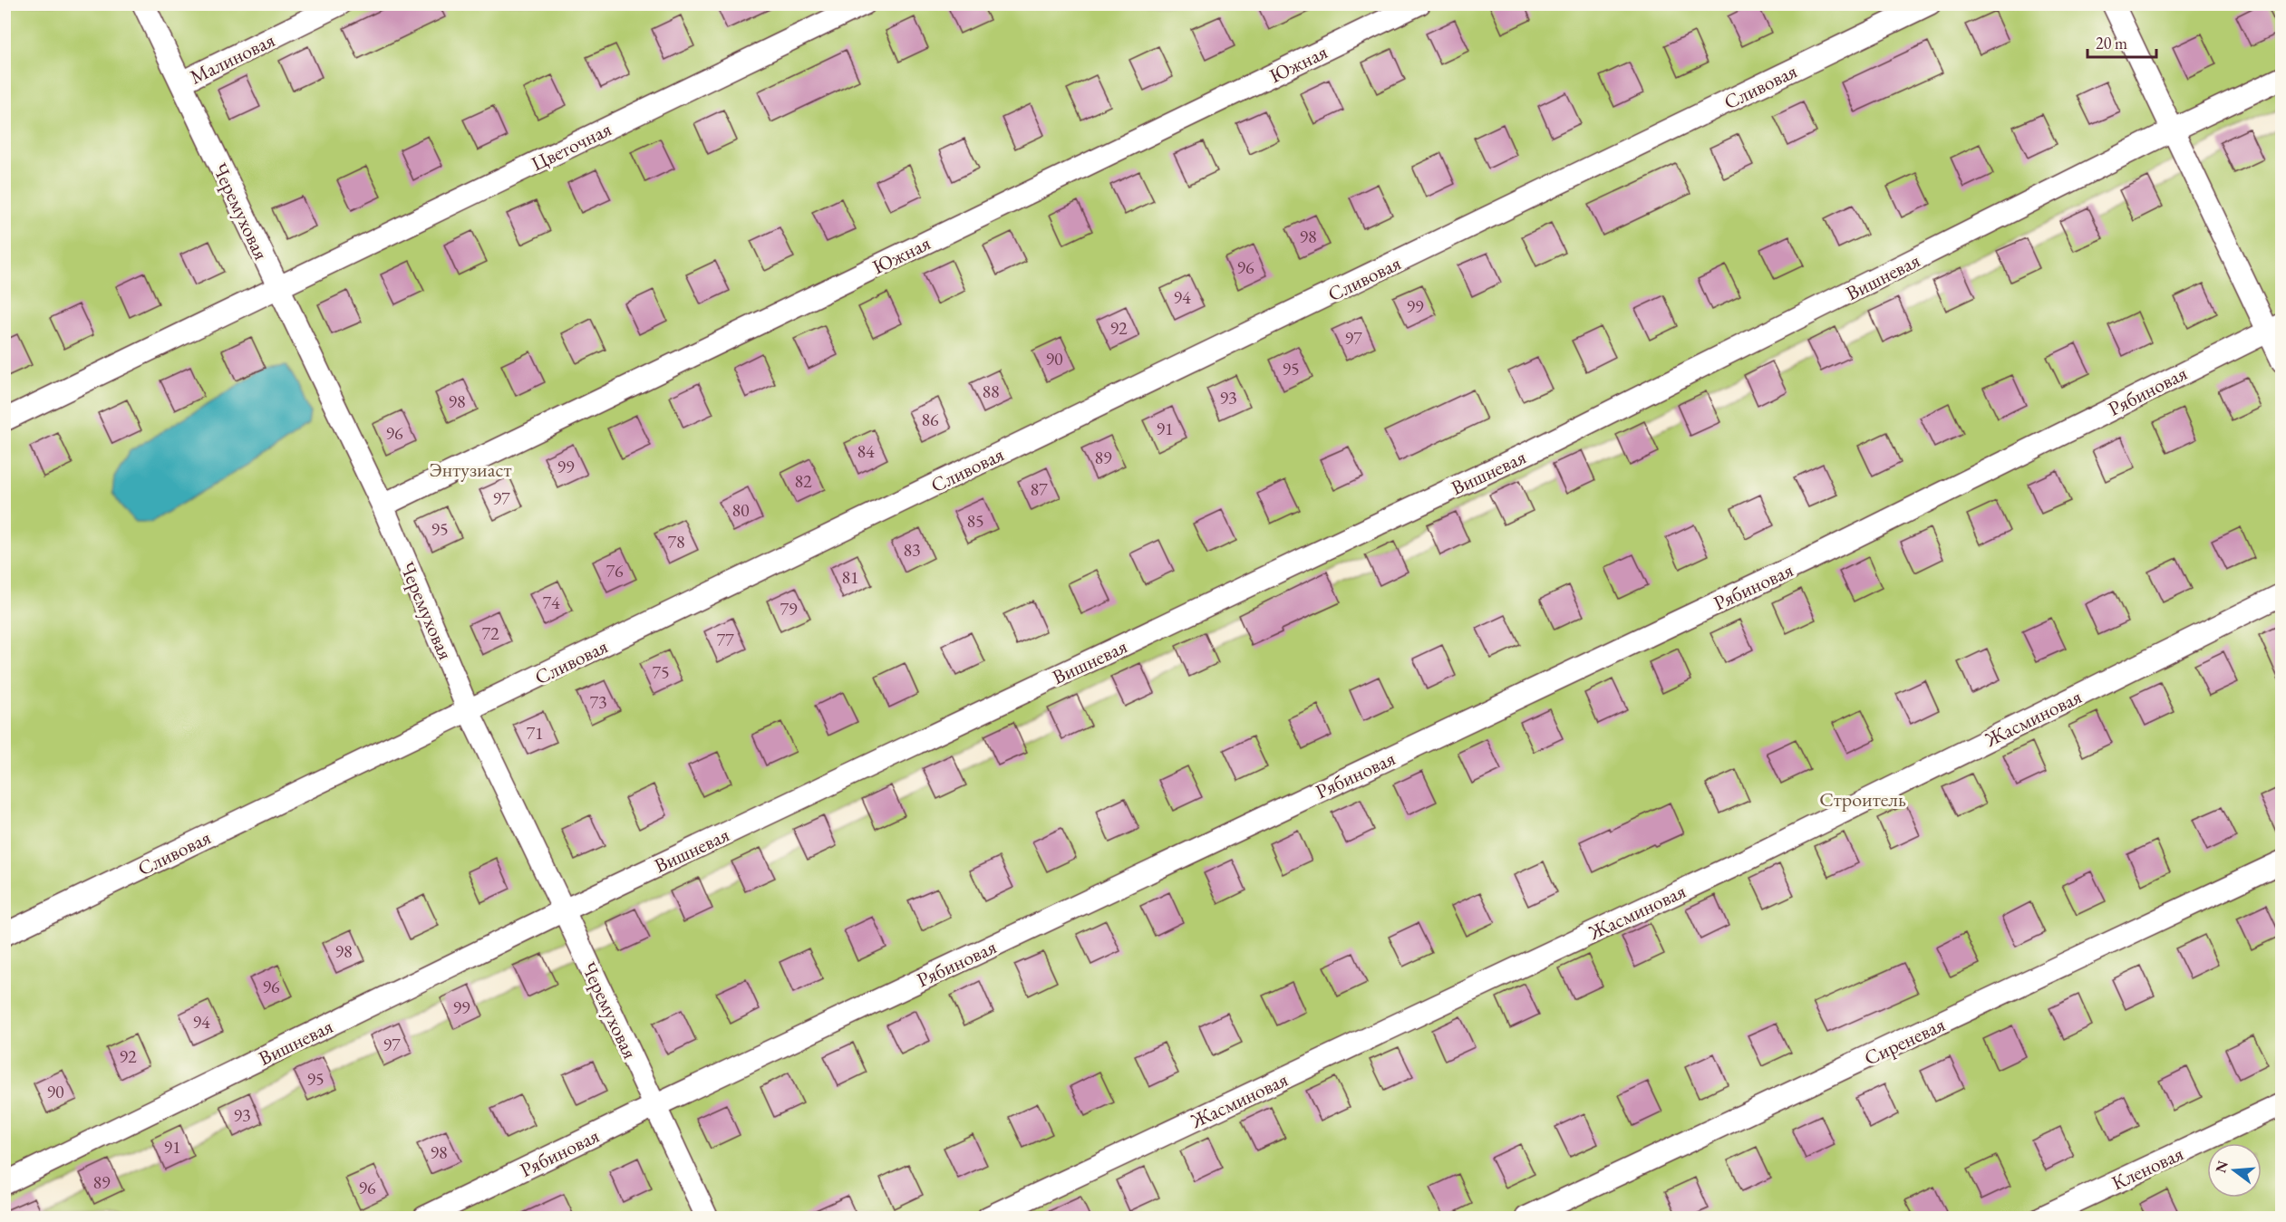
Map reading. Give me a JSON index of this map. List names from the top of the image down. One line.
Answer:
{"streets":{"street":["Малиновая","Южная","Сливовая","Цветочная","Черемуховая","Вишневая","Рябиновая","Жасминовая","Сиреневая","Кленовая"]},"crossings":[["Малиновая","Черемуховая"],["Южная","Черемуховая"],["Сливовая","Черемуховая"],["Цветочная","Черемуховая"],["Черемуховая","Вишневая"],["Черемуховая","Рябиновая"]],"parks":["Энтузиаст","Строитель"],"house_numbers":["98","96","94","99","92","97","90","95","88","93","98","86","91","96","84","89","99","82","87","97","80","85","95","78","83","76","81","74","79","72","77","75","73","71","98","96","99","94","97","92","95","90","93","91","98","89","96"],"scale_bar":"20 m","north":"left"}
